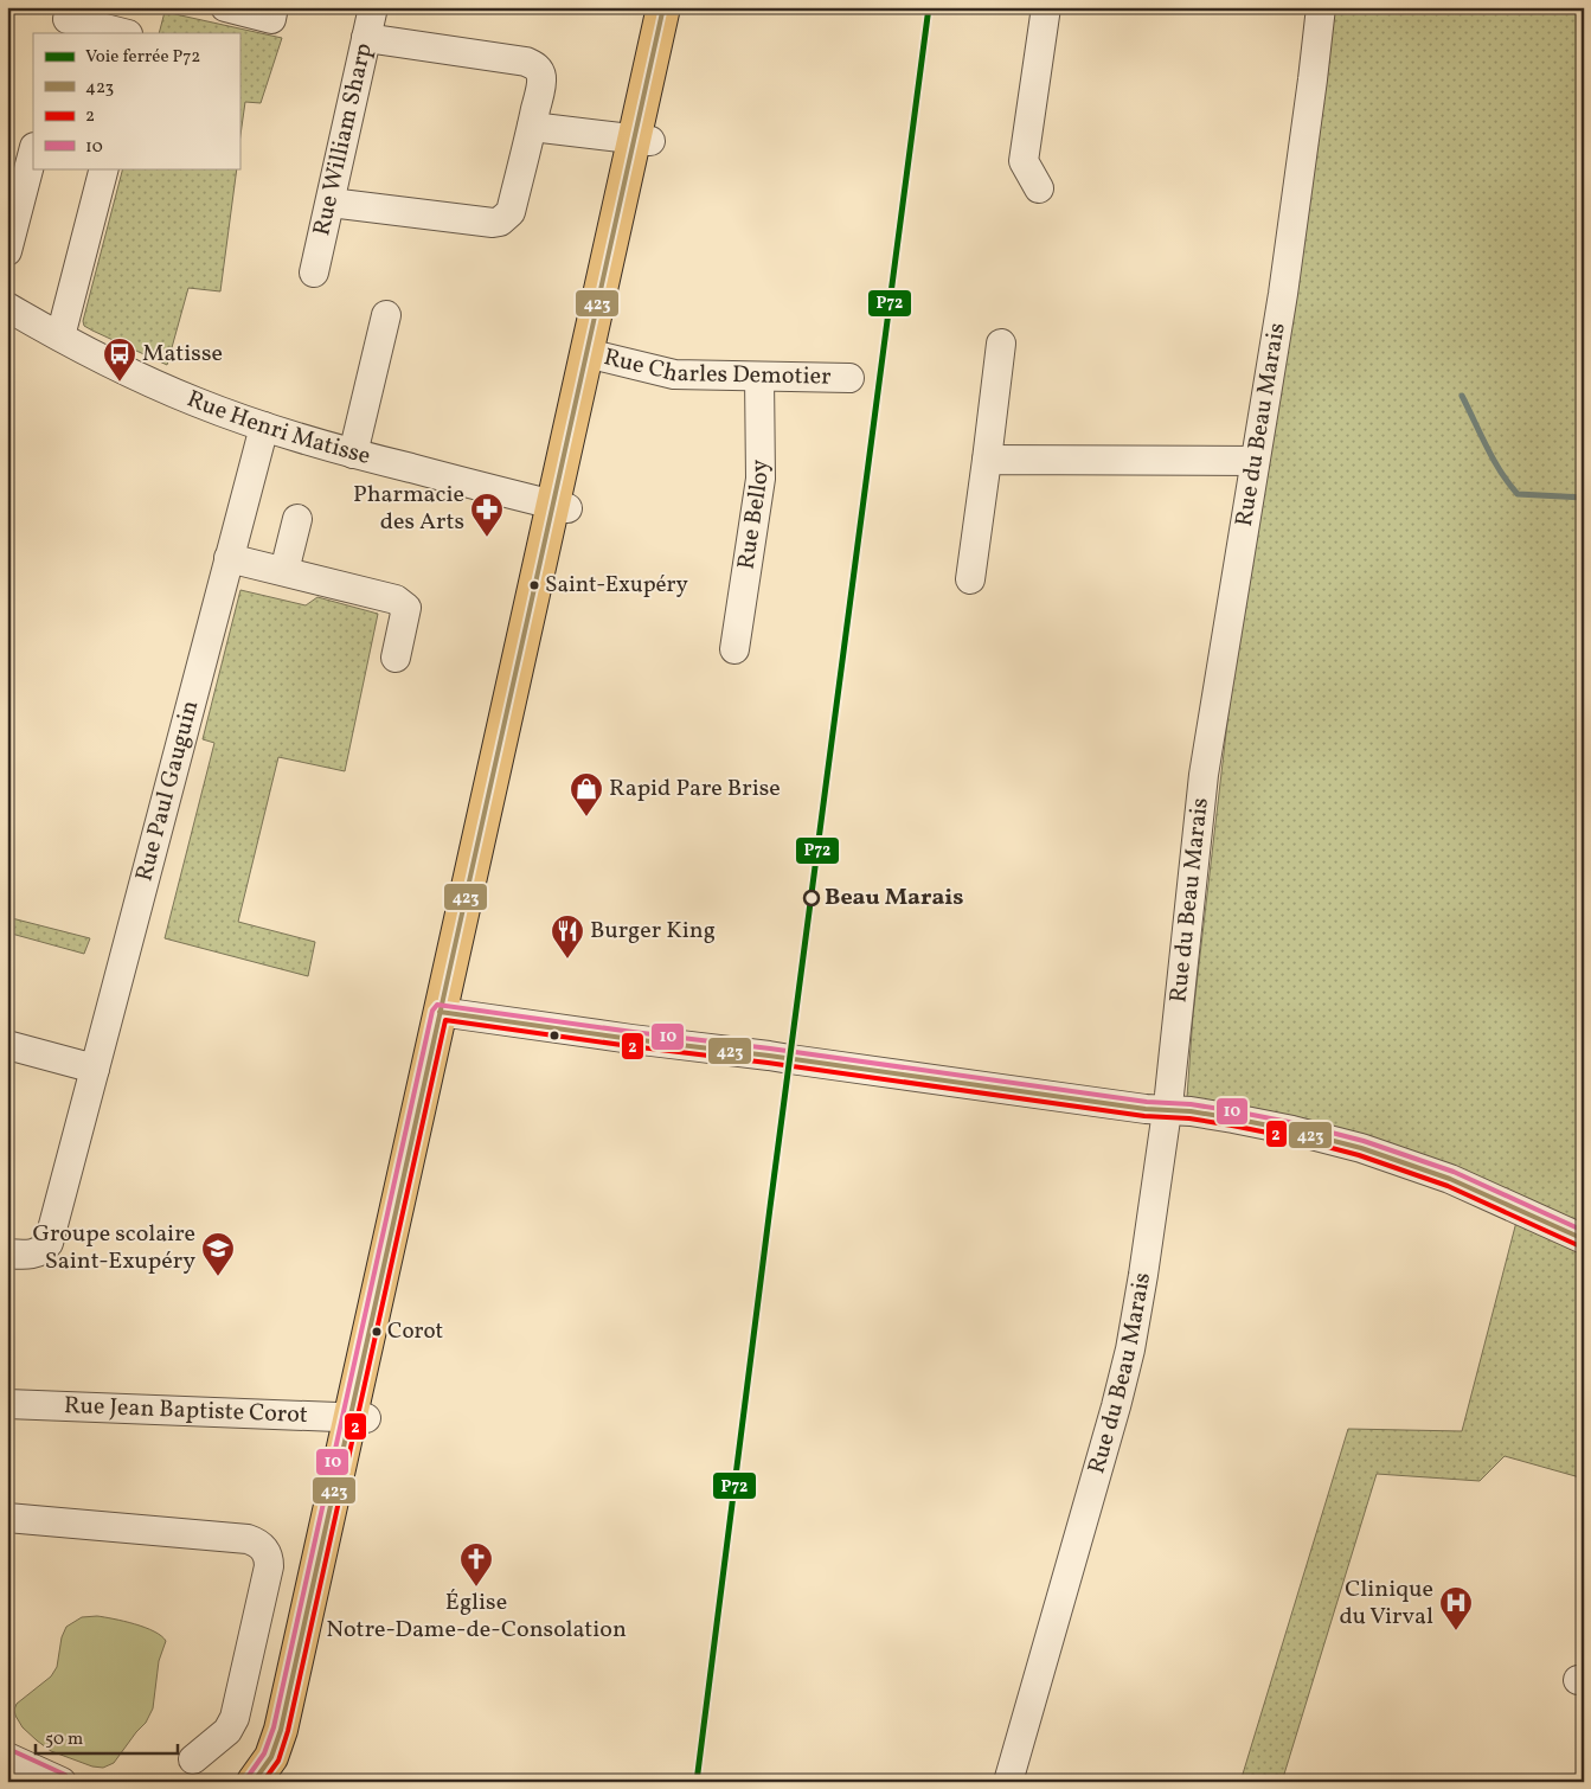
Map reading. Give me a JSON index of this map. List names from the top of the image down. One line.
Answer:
{"streets":{"street":["Rue William Sharp","Rue Charles Demotier","Rue du Beau Marais","Rue Henri Matisse","Rue Belloy","Rue Paul Gauguin","Rue Jean Baptiste Corot"]},"crossings":[["Rue Charles Demotier","Rue Belloy"],["Rue Henri Matisse","Rue Paul Gauguin"]],"places":{"bus stop":["Matisse"],"pharmacy":["Pharmacie des Arts"],"other":["Saint-Exupéry","Beau Marais","Corot"],"shop":["Rapid Pare Brise"],"restaurant":["Burger King"],"school or university":["Groupe scolaire Saint-Exupéry"],"church":["Église Notre-Dame-de-Consolation"],"hospital":["Clinique du Virval"]},"lines":["rail line P72","transit line 423","transit line 10","transit line 2"],"legend":["Voie ferrée P72","423","2","10"],"scale_bar":"50 m"}
